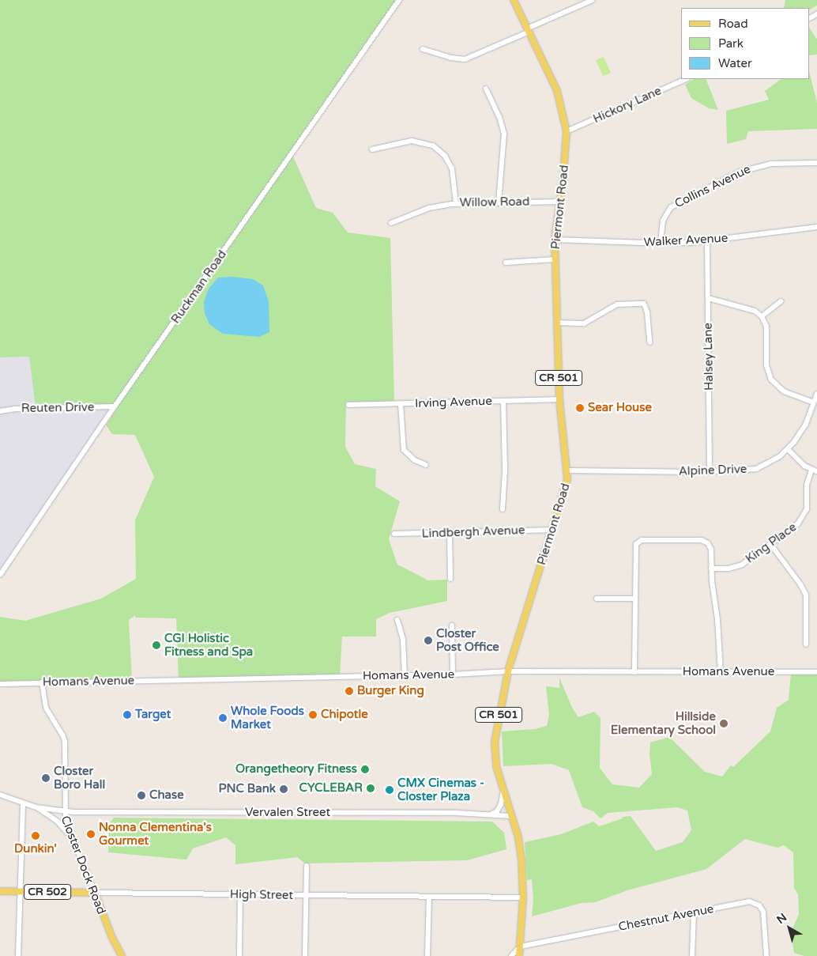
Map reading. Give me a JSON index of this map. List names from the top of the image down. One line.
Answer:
{"streets":{"main road":["Piermont Road","CR 501","Closter Dock Road","CR 502","High Street"],"street":["Hickory Lane","Collins Avenue","Willow Road","Walker Avenue","Ruckman Road","Halsey Lane","Irving Avenue","Reuten Drive","Alpine Drive","Lindbergh Avenue","King Place","Homans Avenue","Vervalen Street","Chestnut Avenue"]},"crossings":[["Hickory Lane","Piermont Road"],["Collins Avenue","Walker Avenue"],["Willow Road","Piermont Road"],["Piermont Road","Walker Avenue"],["Piermont Road","Irving Avenue"],["Piermont Road","Alpine Drive"],["Piermont Road","Lindbergh Avenue"],["Piermont Road","Homans Avenue"],["Piermont Road","Vervalen Street"],["Piermont Road","High Street"],["Piermont Road","Chestnut Avenue"],["Walker Avenue","Halsey Lane"],["Ruckman Road","Reuten Drive"],["Halsey Lane","Alpine Drive"],["Vervalen Street","Closter Dock Road"],["Closter Dock Road","High Street"]],"places":["Sear House","Closter Post Office","CGI Holistic Fitness and Spa","Burger King","Target","Chipotle","Whole Foods Market","Hillside Elementary School","Orangetheory Fitness","Closter Boro Hall","CYCLEBAR","PNC Bank","CMX Cinemas - Closter Plaza","Chase","Nonna Clementina's Gourmet","Dunkin'"],"legend":["Road","Park","Water"],"north":"top left"}
